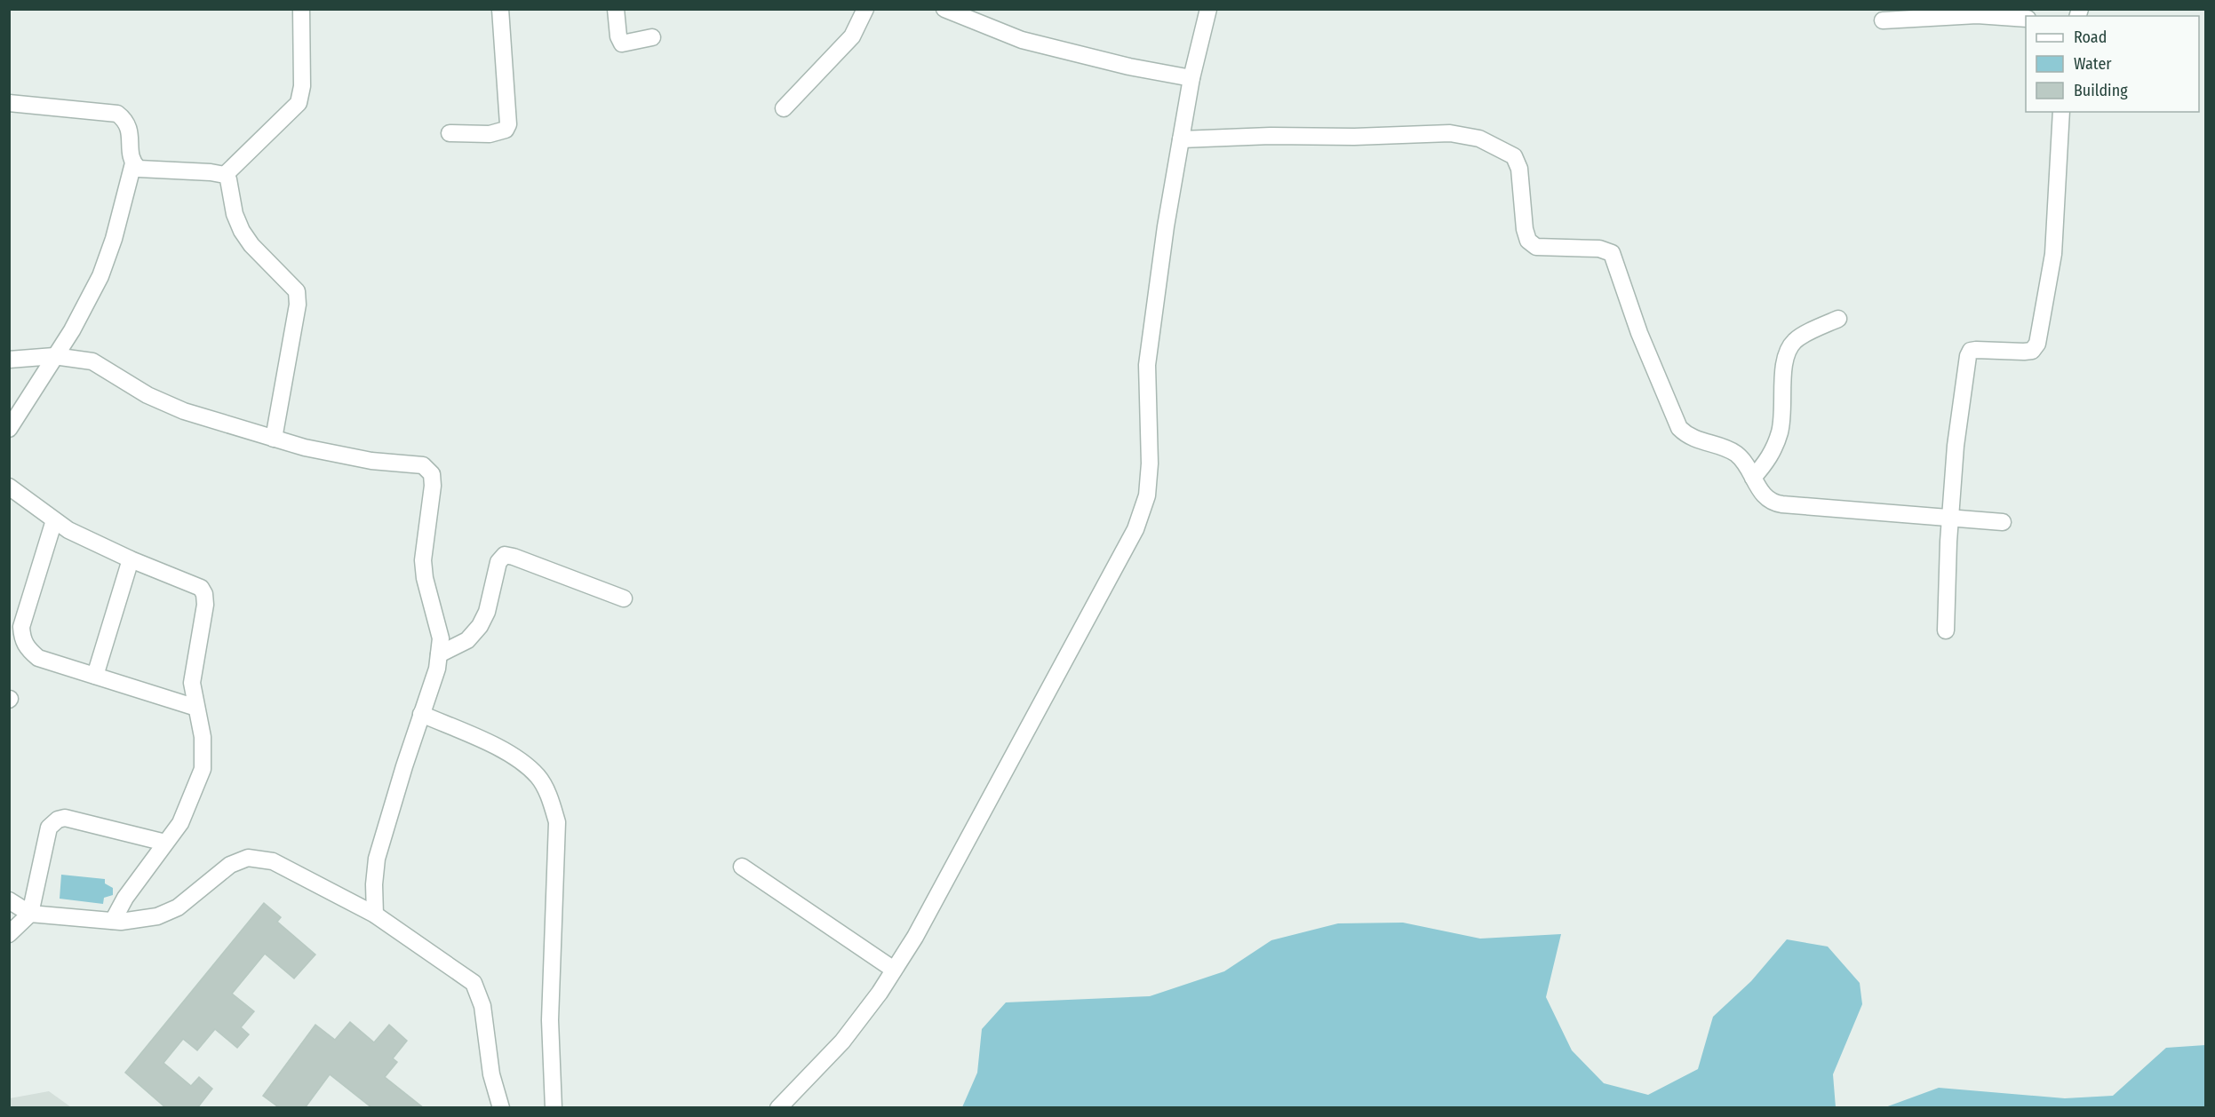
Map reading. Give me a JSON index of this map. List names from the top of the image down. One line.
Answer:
{"legend":["Road","Water","Building"]}
